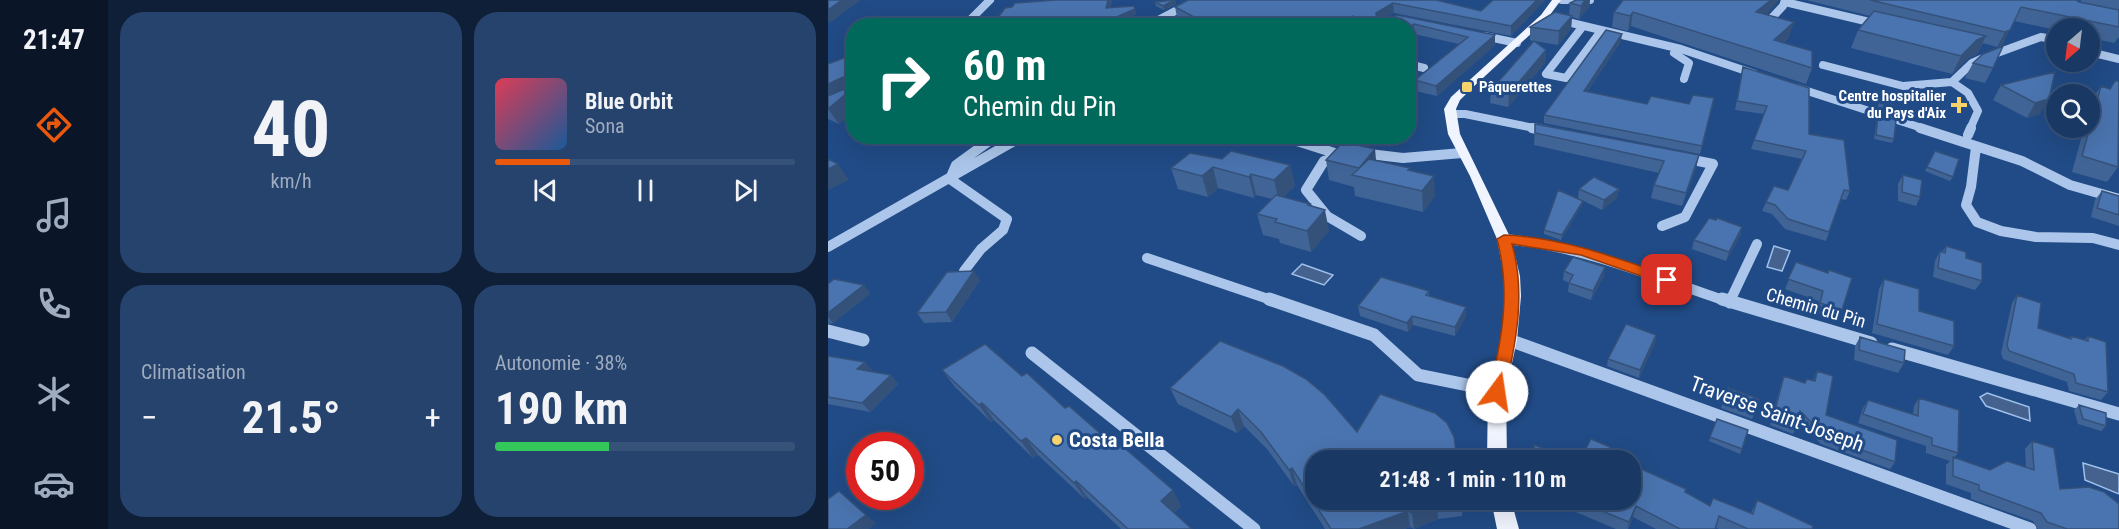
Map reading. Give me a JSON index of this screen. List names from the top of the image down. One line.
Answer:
{"streets":{"street":["Chemin du Pin","Traverse Saint-Joseph"]},"places":{"transit":["Pâquerettes"],"health":["Centre hospitalier du Pays d'Aix"],"other":["Costa Bella"]},"north":"bottom left","page":{"tabs":"21:47","tile":[["40","km/h"],"Climatisation",["Autonomie · 38%","190 km"]],"turn":["60 m","Chemin du Pin"],"song":["Blue Orbit","Sona"],"heat":["−","21.5°","+"],"limit":"50","trip":"21:48 · 1 min · 110 m"}}
